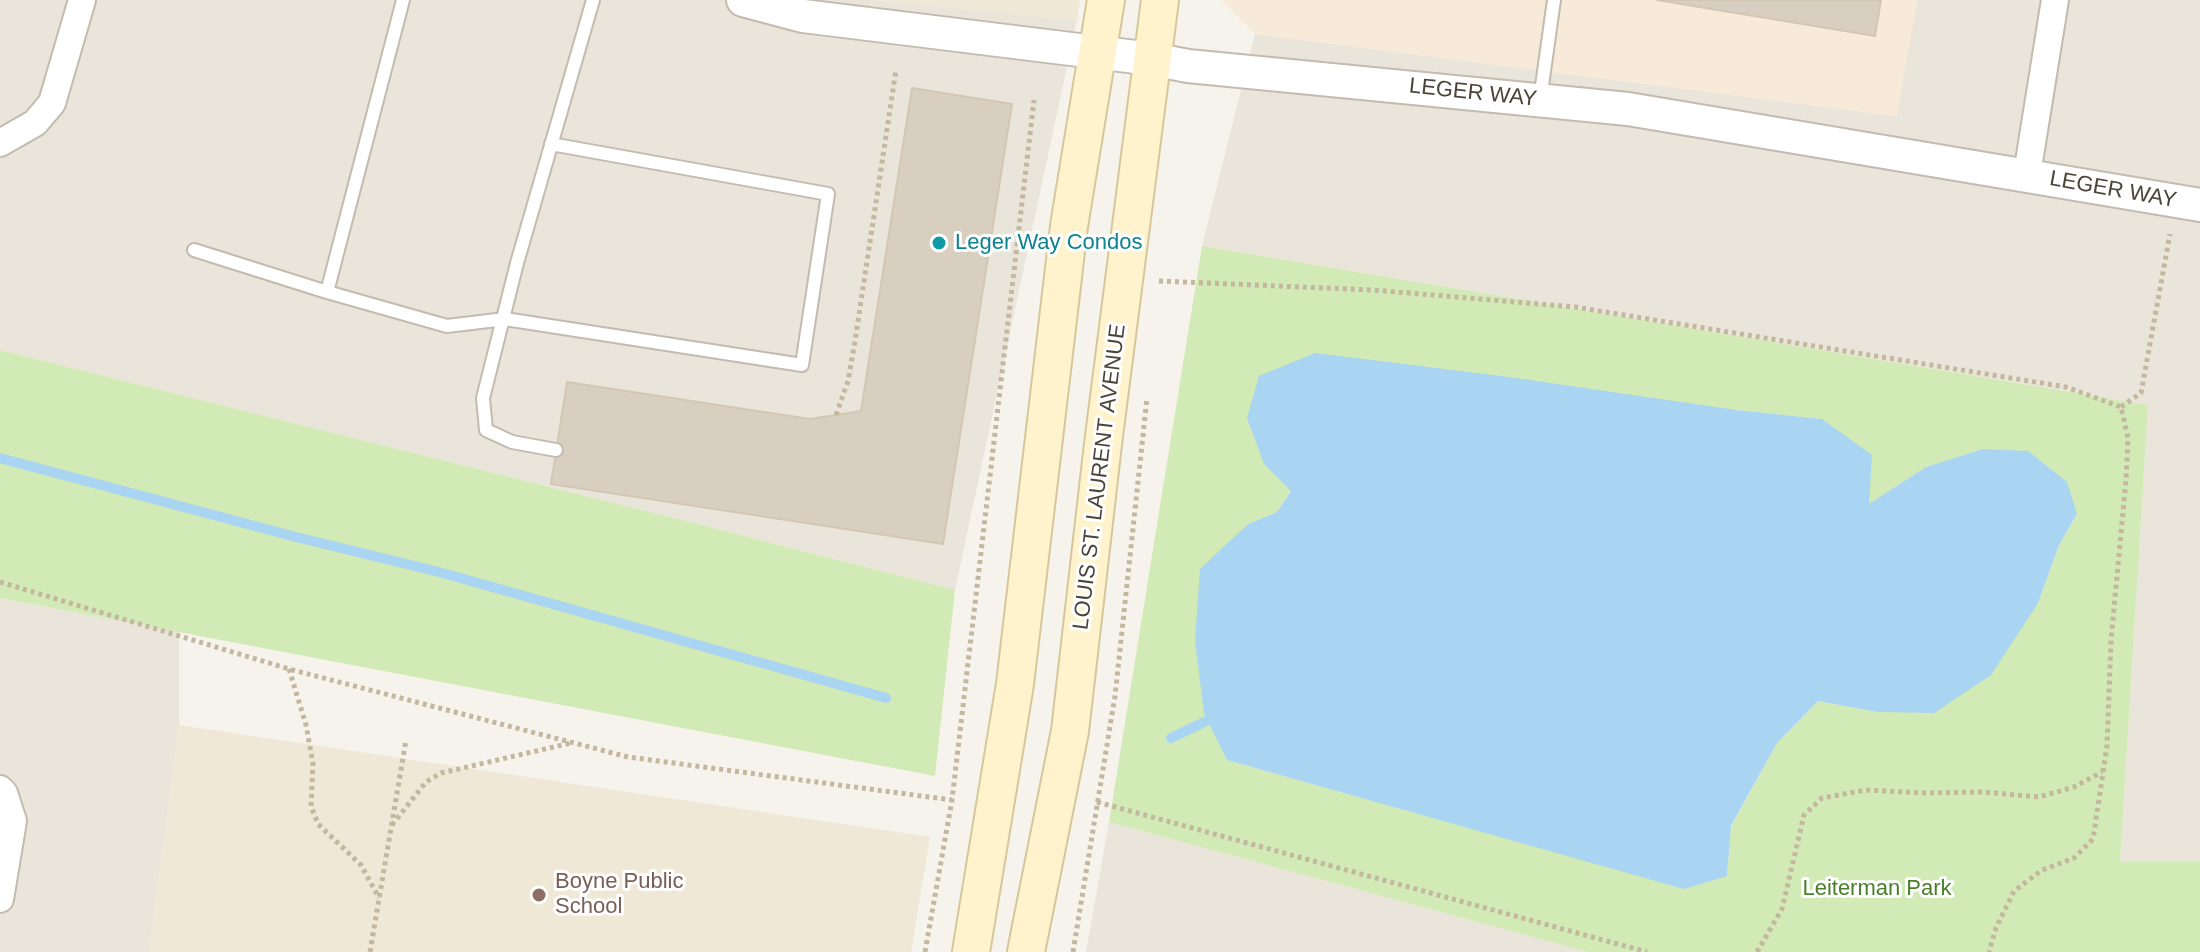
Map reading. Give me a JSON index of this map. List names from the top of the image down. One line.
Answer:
{"streets":{"main road":["LOUIS ST. LAURENT AVENUE"],"street":["LEGER WAY"]},"crossings":[["LEGER WAY","LOUIS ST. LAURENT AVENUE"]],"parks":["Leiterman Park"],"places":["Leger Way Condos","Boyne Public School"]}
